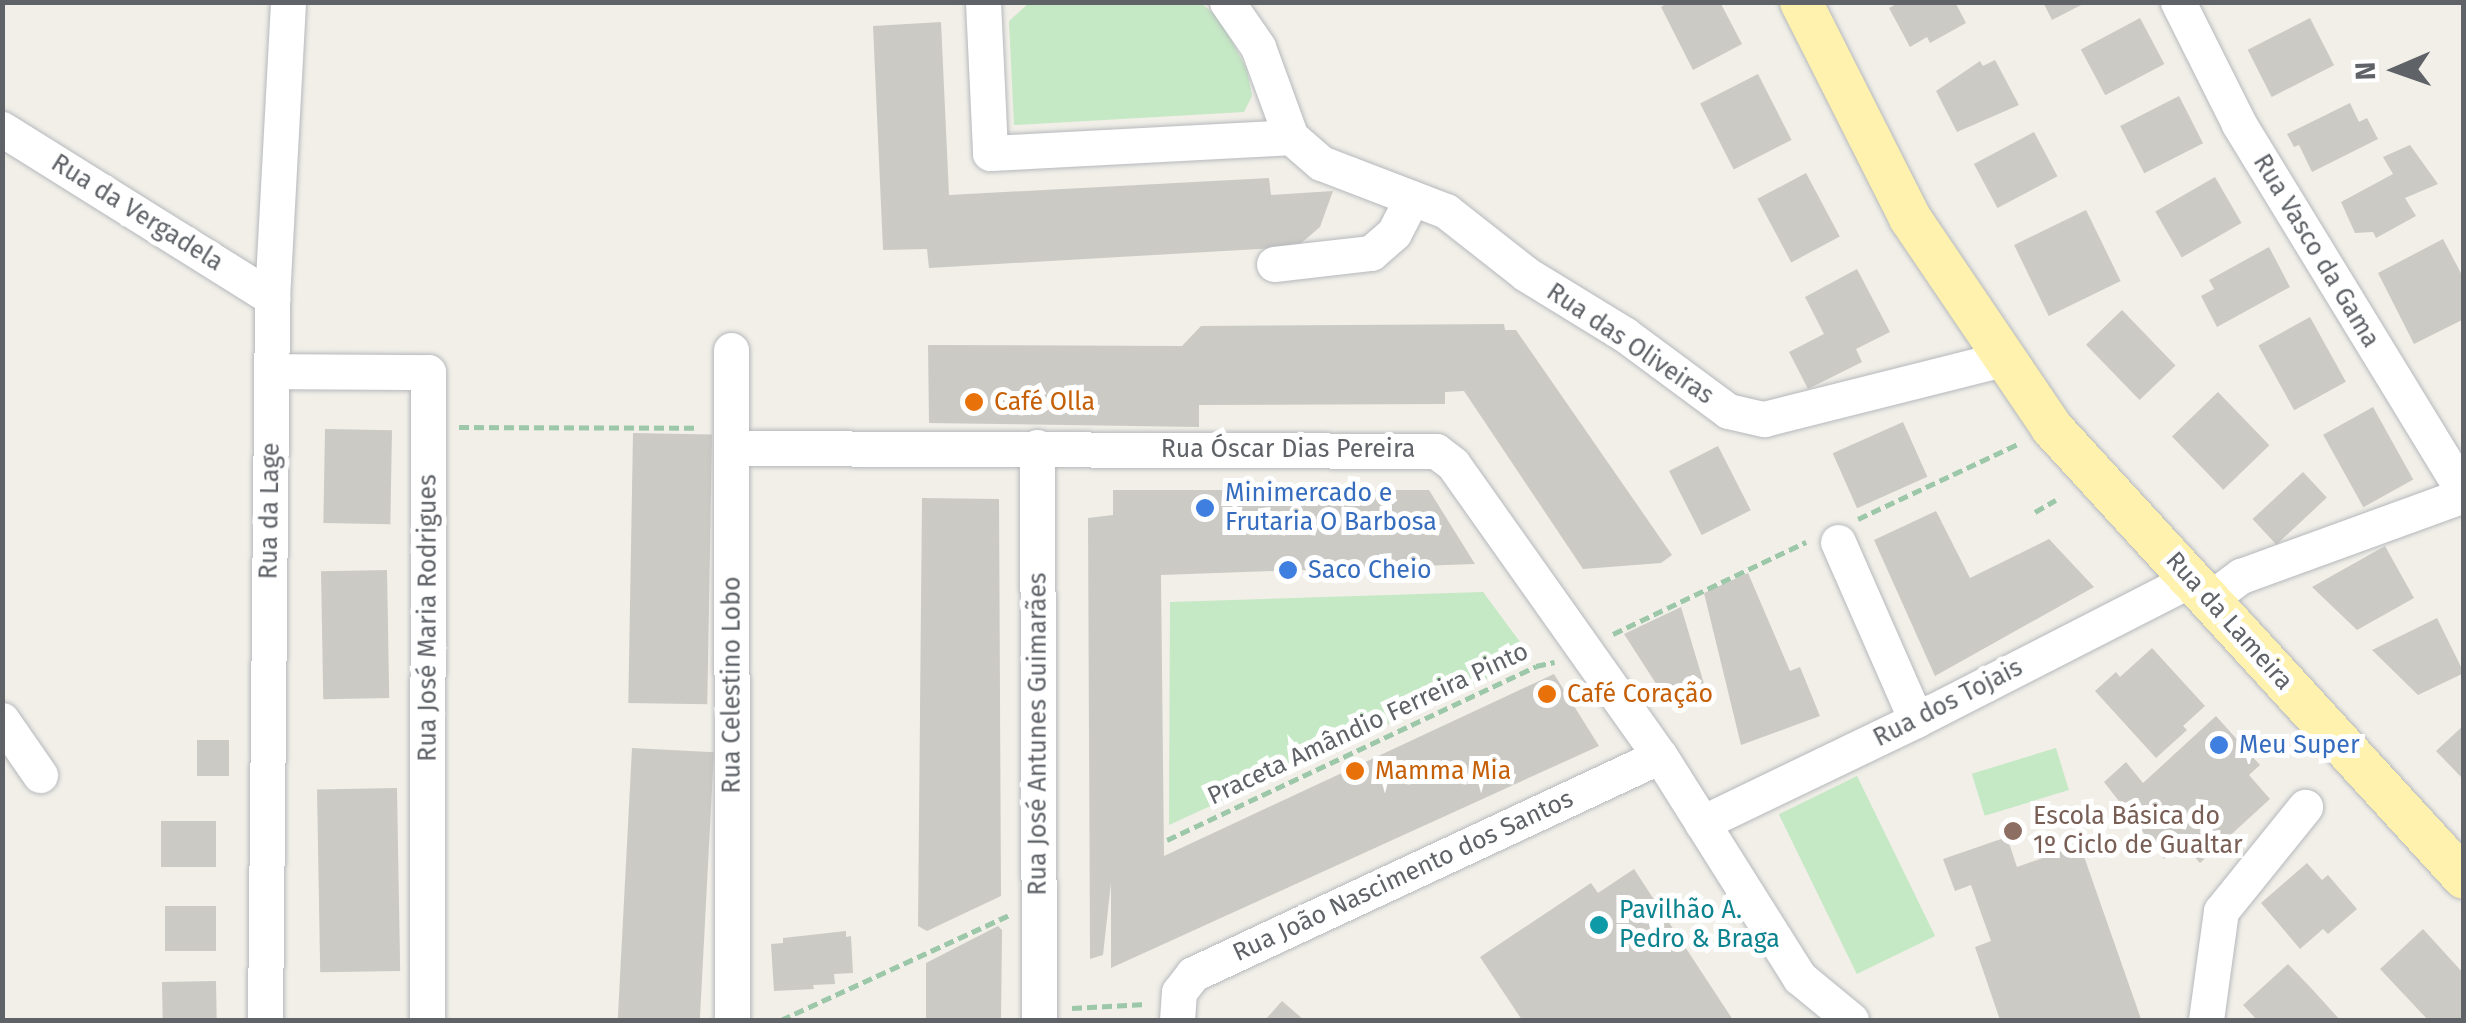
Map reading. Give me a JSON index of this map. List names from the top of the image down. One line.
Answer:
{"streets":{"main road":["Rua da Lameira"],"street":["Rua da Vergadela","Rua Vasco da Gama","Rua das Oliveiras","Rua Óscar Dias Pereira","Rua da Lage","Rua José Maria Rodrigues","Rua Celestino Lobo","Rua dos Tojais","Rua José Antunes Guimarães","Rua João Nascimento dos Santos"],"path":["Praceta Amândio Ferreira Pinto"]},"crossings":[["Rua da Vergadela","Rua da Lage"],["Rua Vasco da Gama","Rua dos Tojais"],["Rua das Oliveiras","Rua da Lameira"],["Rua Óscar Dias Pereira","Rua Celestino Lobo"],["Rua Óscar Dias Pereira","Rua dos Tojais"],["Rua Óscar Dias Pereira","Praceta Amândio Ferreira Pinto"],["Rua Óscar Dias Pereira","Rua José Antunes Guimarães"],["Rua Óscar Dias Pereira","Rua João Nascimento dos Santos"],["Rua da Lage","Rua José Maria Rodrigues"],["Rua da Lameira","Rua dos Tojais"]],"places":["Café Olla","Minimercado e Frutaria O Barbosa","Saco Cheio","Café Coração","Meu Super","Mamma Mia","Escola Básica do 1º Ciclo de Gualtar","Pavilhão A. Pedro & Braga"],"north":"left"}
